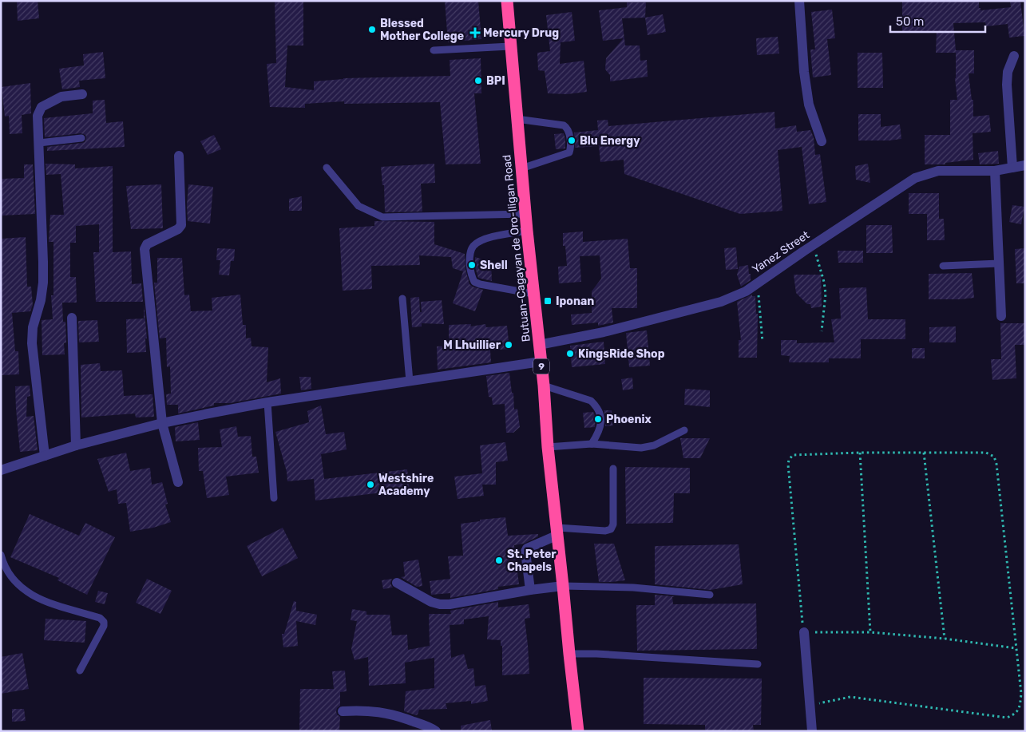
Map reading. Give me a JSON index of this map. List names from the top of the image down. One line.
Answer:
{"streets":{"highway":["Butuan-Cagayan de Oro-Iligan Road","9"],"street":["Yanez Street"]},"crossings":[["Butuan-Cagayan de Oro-Iligan Road","Yanez Street"]],"places":{"other":["Blessed Mother College","BPI","Blu Energy","Shell","M Lhuillier","KingsRide Shop","Phoenix","Westshire Academy","St. Peter Chapels"],"health":["Mercury Drug"],"transit":["Iponan"]},"scale_bar":"50 m"}
